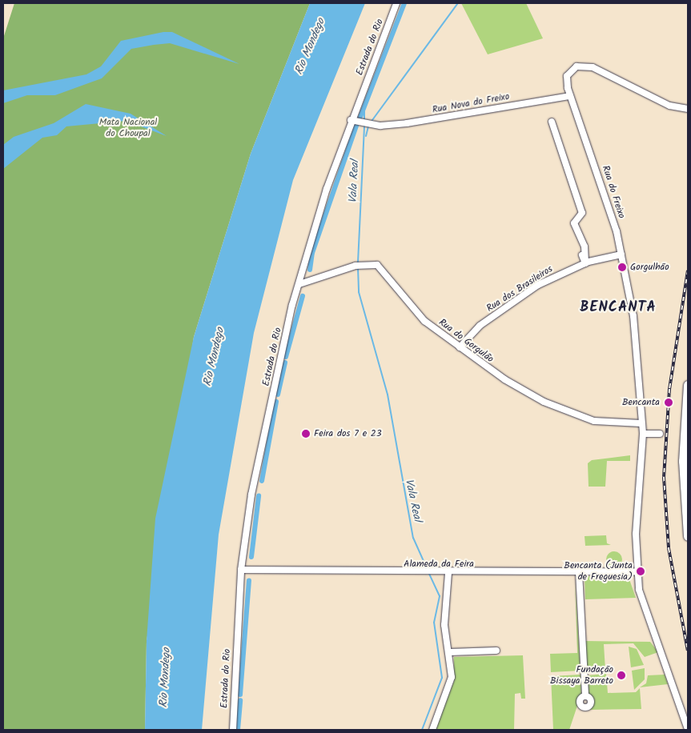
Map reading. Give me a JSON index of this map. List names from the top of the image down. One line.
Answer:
{"streets":{"street":["Estrada do Rio","Rua Nova do Freixo","Rua do Freixo","Rua dos Brasileiros","Rua do Gorgulão","Alameda da Feira"]},"crossings":[["Estrada do Rio","Rua Nova do Freixo"],["Estrada do Rio","Rua do Gorgulão"],["Estrada do Rio","Alameda da Feira"],["Rua Nova do Freixo","Rua do Freixo"],["Rua do Freixo","Rua dos Brasileiros"],["Rua do Freixo","Rua do Gorgulão"],["Rua do Freixo","Alameda da Feira"],["Rua dos Brasileiros","Rua do Gorgulão"]],"districts":["BENCANTA"],"water":["Rio Mondego","Vala Real"],"parks":["Mata Nacional do Choupal"],"places":["Gorgulhão","Bencanta","Feira dos 7 e 23","Bencanta (Junta de Freguesia)","Fundação Bissaya Barreto"]}
